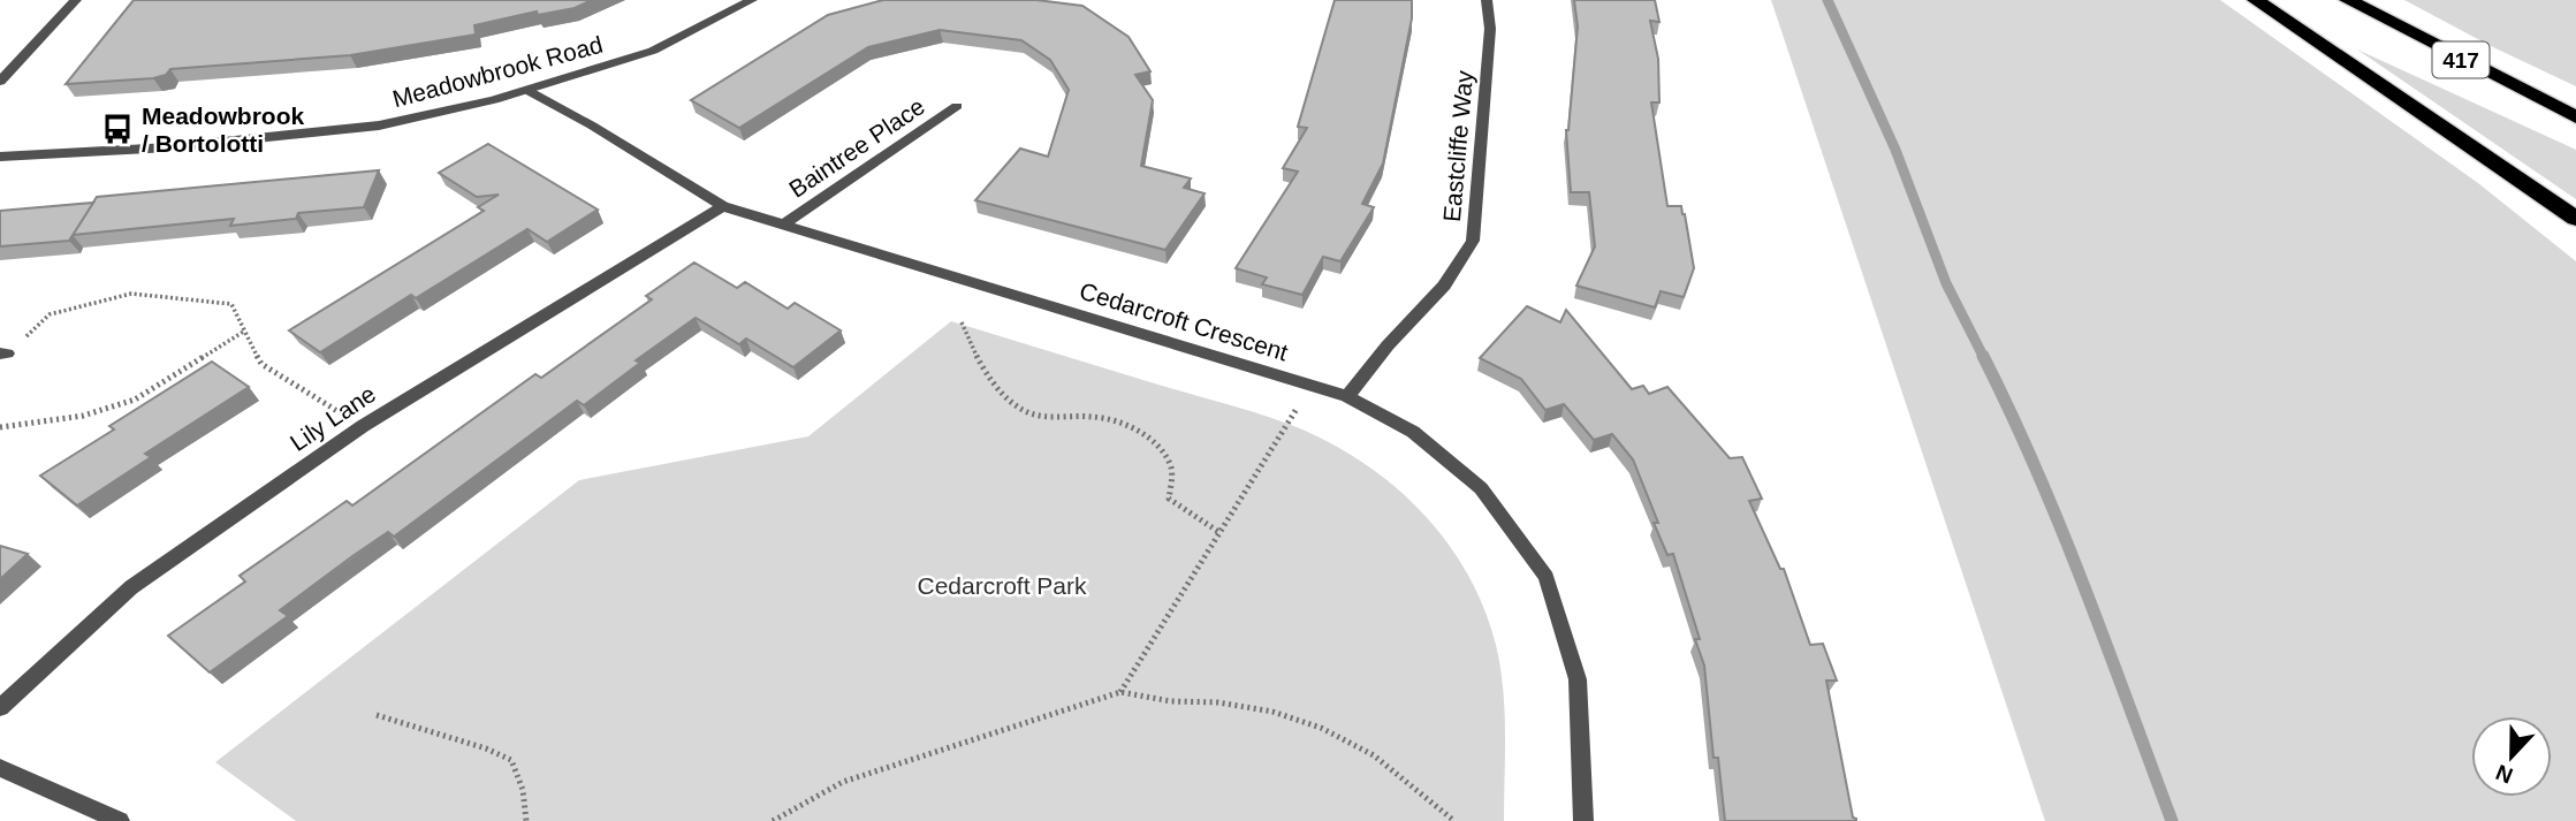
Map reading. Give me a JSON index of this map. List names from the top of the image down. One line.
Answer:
{"streets":{"highway":["417"],"street":["Meadowbrook Road","Eastcliffe Way","Baintree Place","Cedarcroft Crescent","Lily Lane"]},"crossings":[["Meadowbrook Road","Cedarcroft Crescent"],["Eastcliffe Way","Cedarcroft Crescent"],["Baintree Place","Cedarcroft Crescent"],["Cedarcroft Crescent","Lily Lane"]],"parks":["Cedarcroft Park"],"places":{"bus stop":["Meadowbrook / Bortolotti"]},"north":"bottom"}
